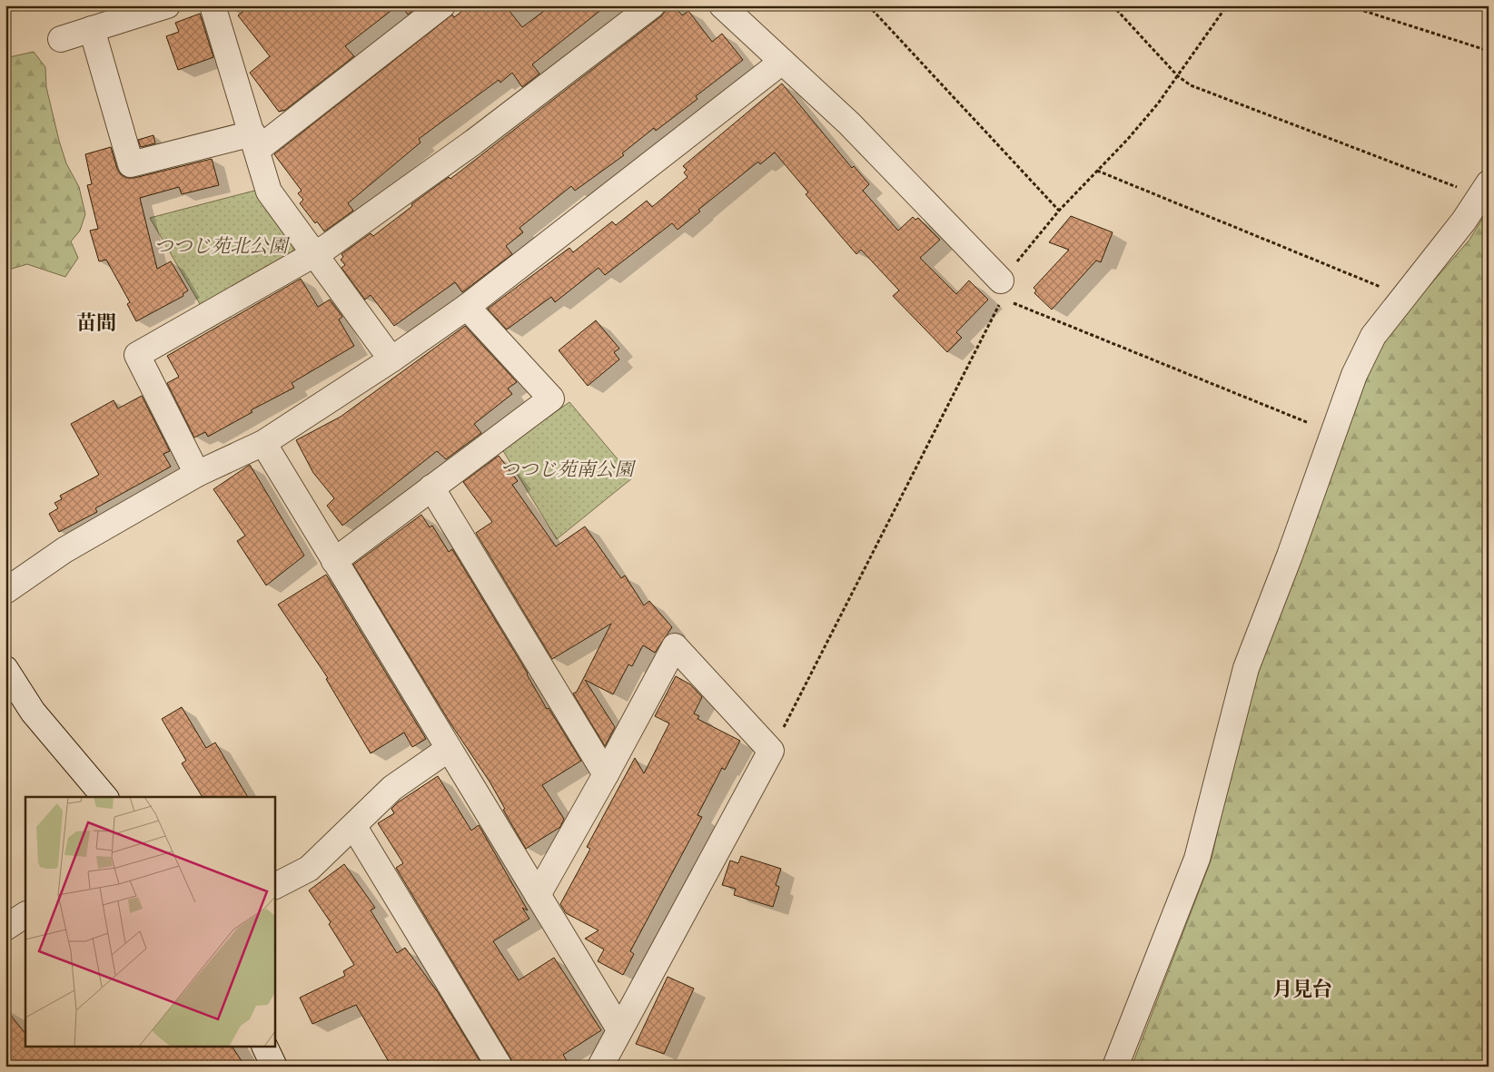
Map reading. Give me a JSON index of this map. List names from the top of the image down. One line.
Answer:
{"districts":["苗間","月見台"],"parks":["つつじ苑北公園","つつじ苑南公園"]}
